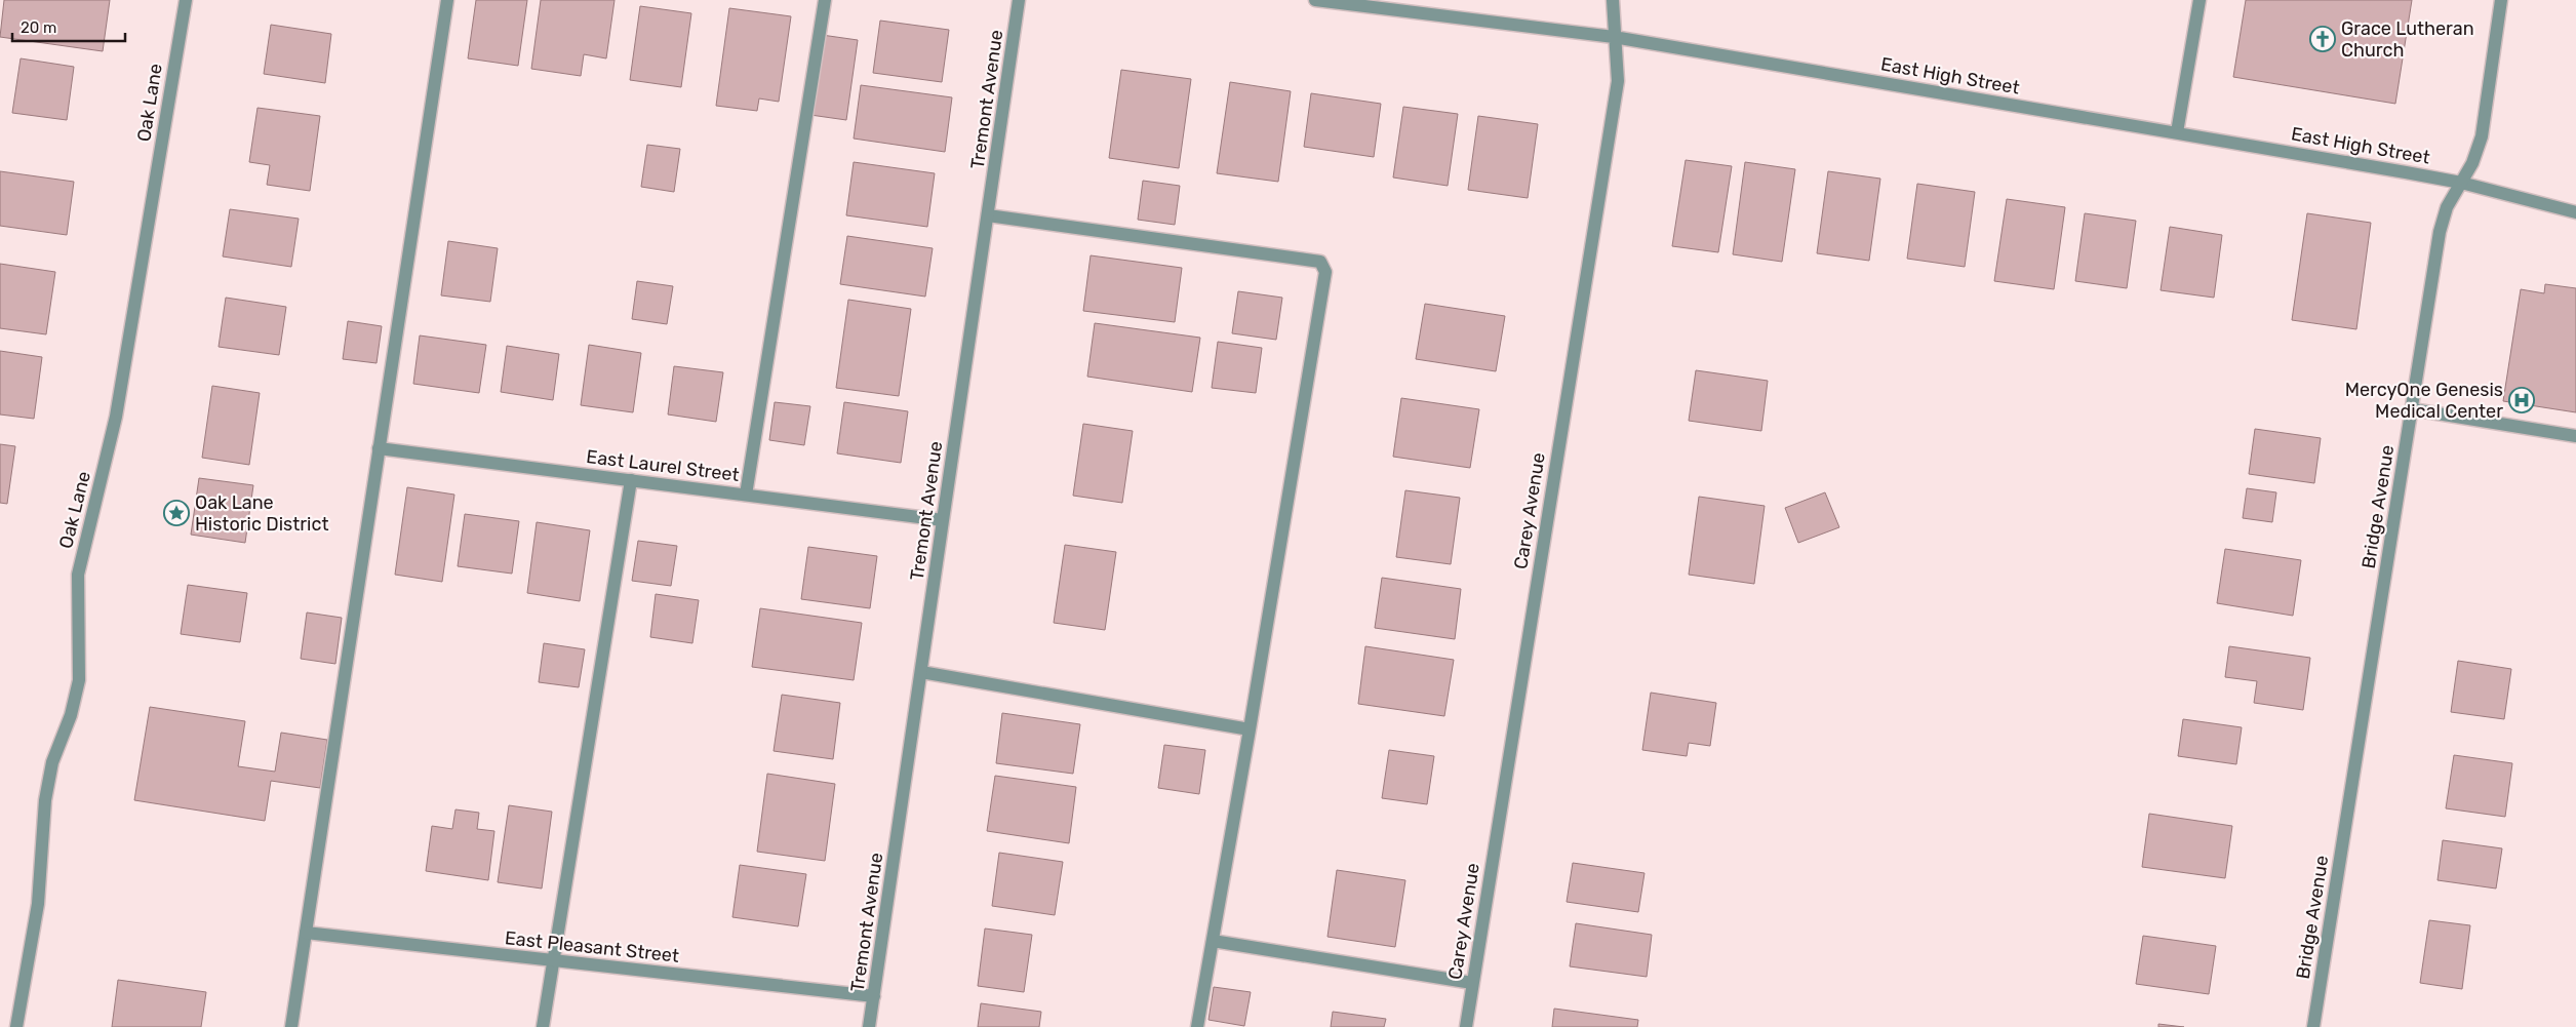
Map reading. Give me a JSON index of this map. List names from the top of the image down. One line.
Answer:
{"streets":{"street":["East High Street","Tremont Avenue","Oak Lane","East Laurel Street","Bridge Avenue","Carey Avenue","East Pleasant Street"]},"crossings":[["East High Street","Bridge Avenue"],["East High Street","Carey Avenue"],["Tremont Avenue","East Laurel Street"],["Tremont Avenue","East Pleasant Street"]],"places":{"church":["Grace Lutheran Church"],"hospital":["MercyOne Genesis Medical Center"],"place":["Oak Lane Historic District"]},"scale_bar":"20 m"}
